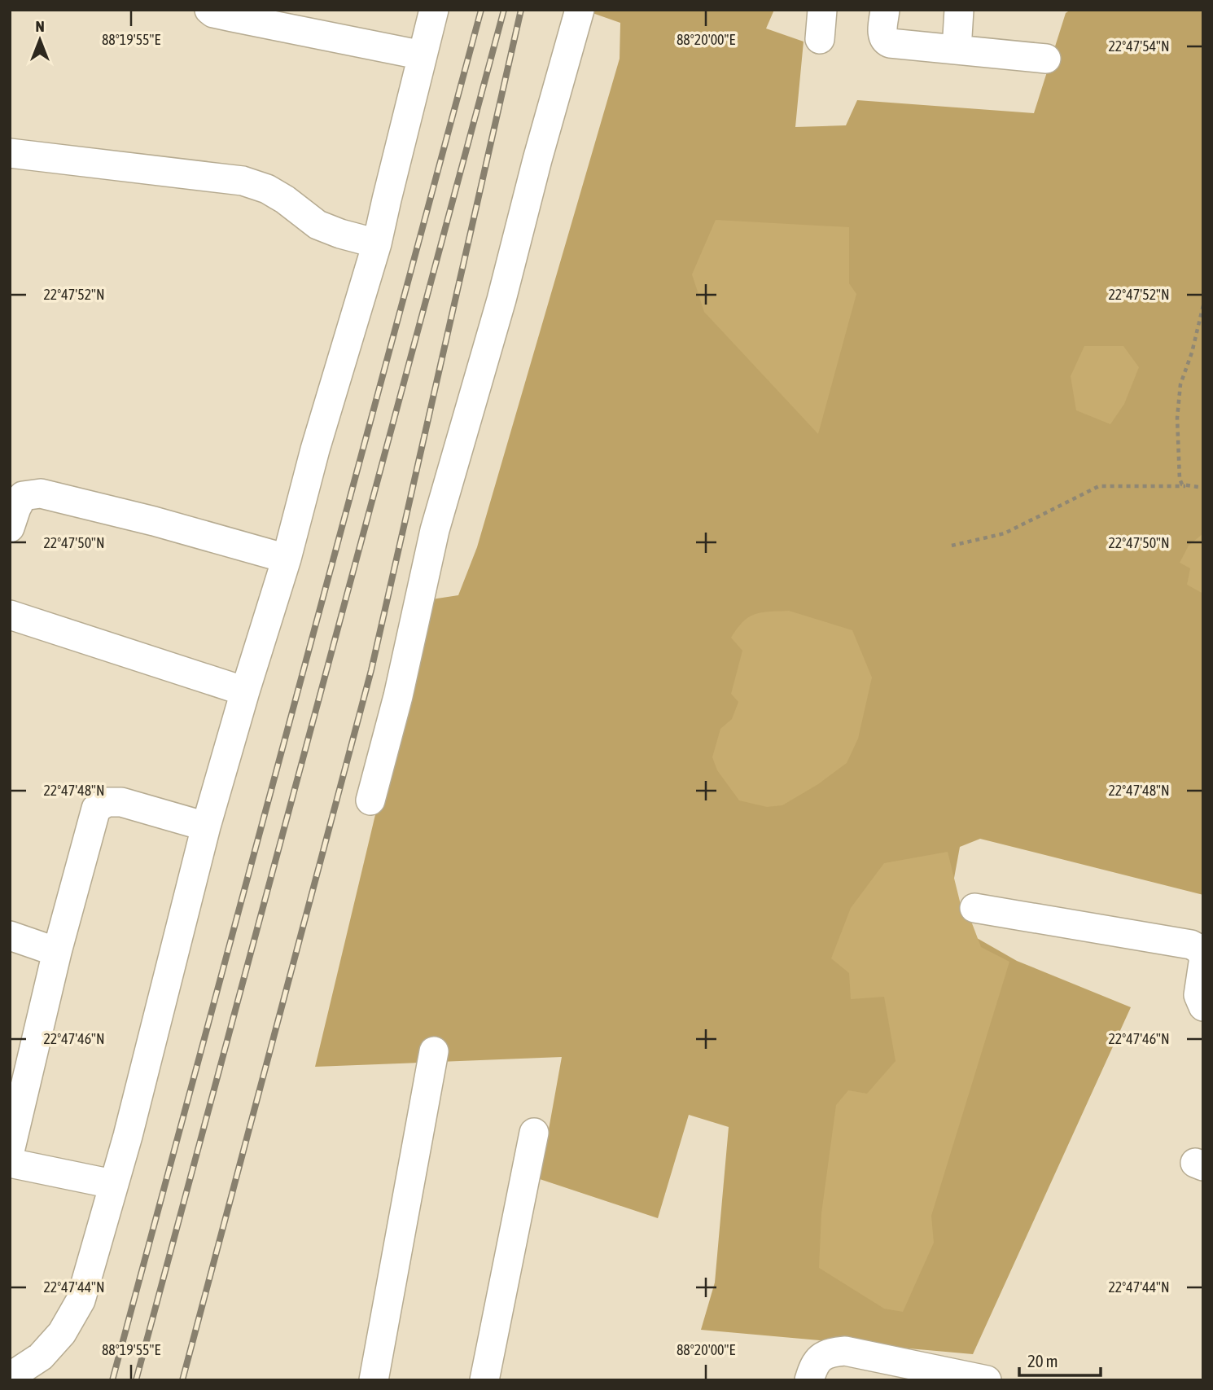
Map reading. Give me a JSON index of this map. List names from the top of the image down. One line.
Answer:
{"scale_bar":"20 m","north":"top","coordinates":["88°19'55\"E","88°20'00\"E","22°47'54\"N","22°47'52\"N","22°47'50\"N","22°47'48\"N","22°47'46\"N","22°47'44\"N"]}
